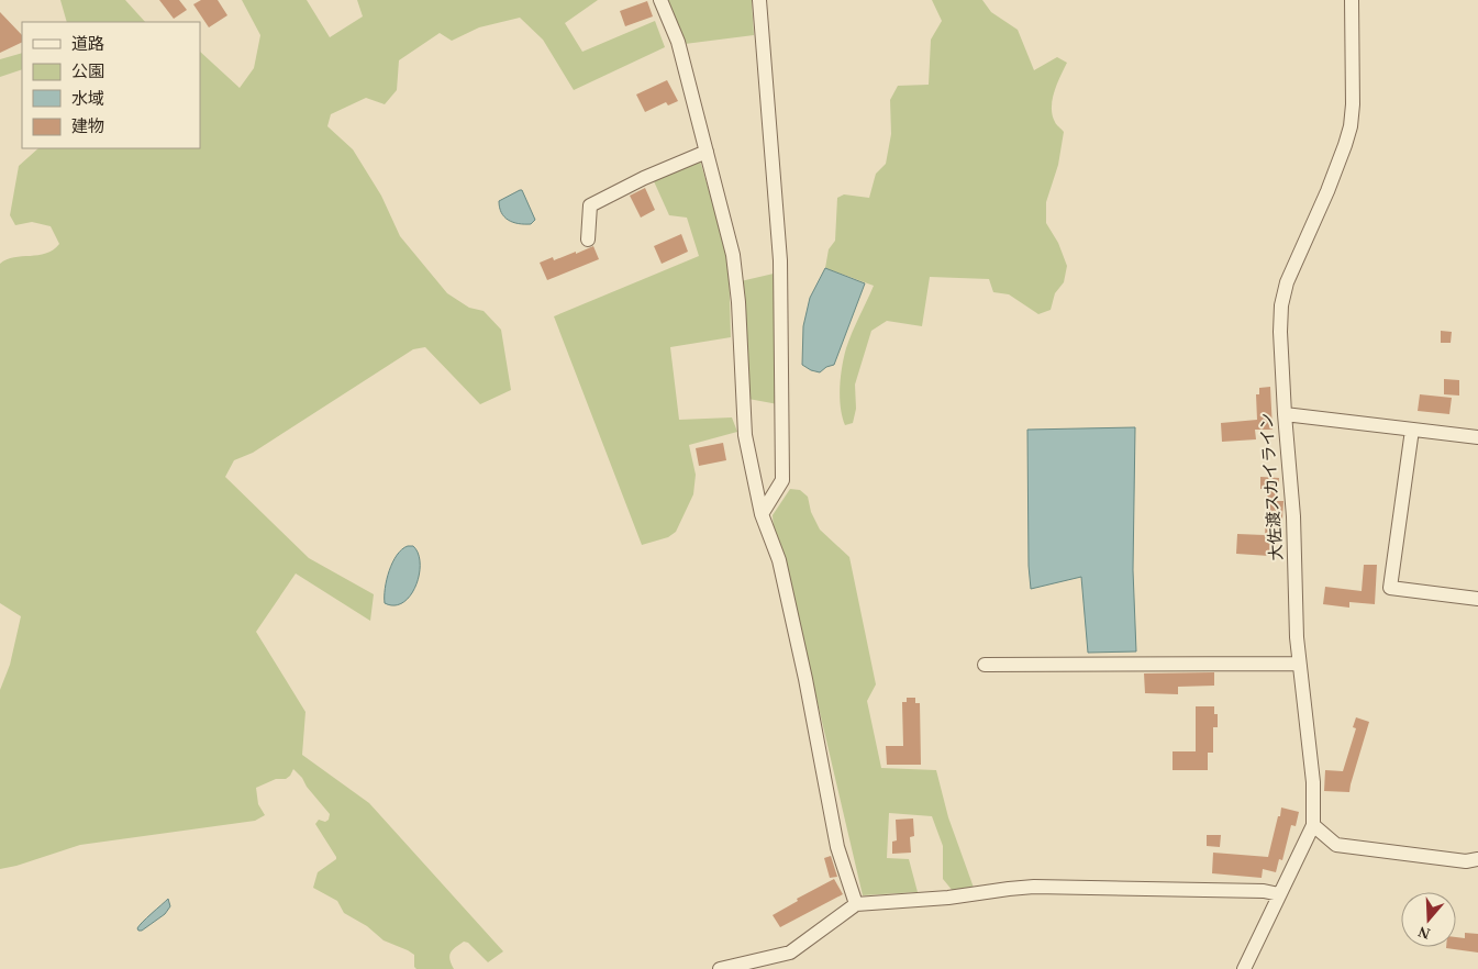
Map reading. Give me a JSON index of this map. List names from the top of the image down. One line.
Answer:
{"streets":{"street":["大佐渡スカイライン"]},"legend":["道路","公園","水域","建物"],"north":"bottom"}
